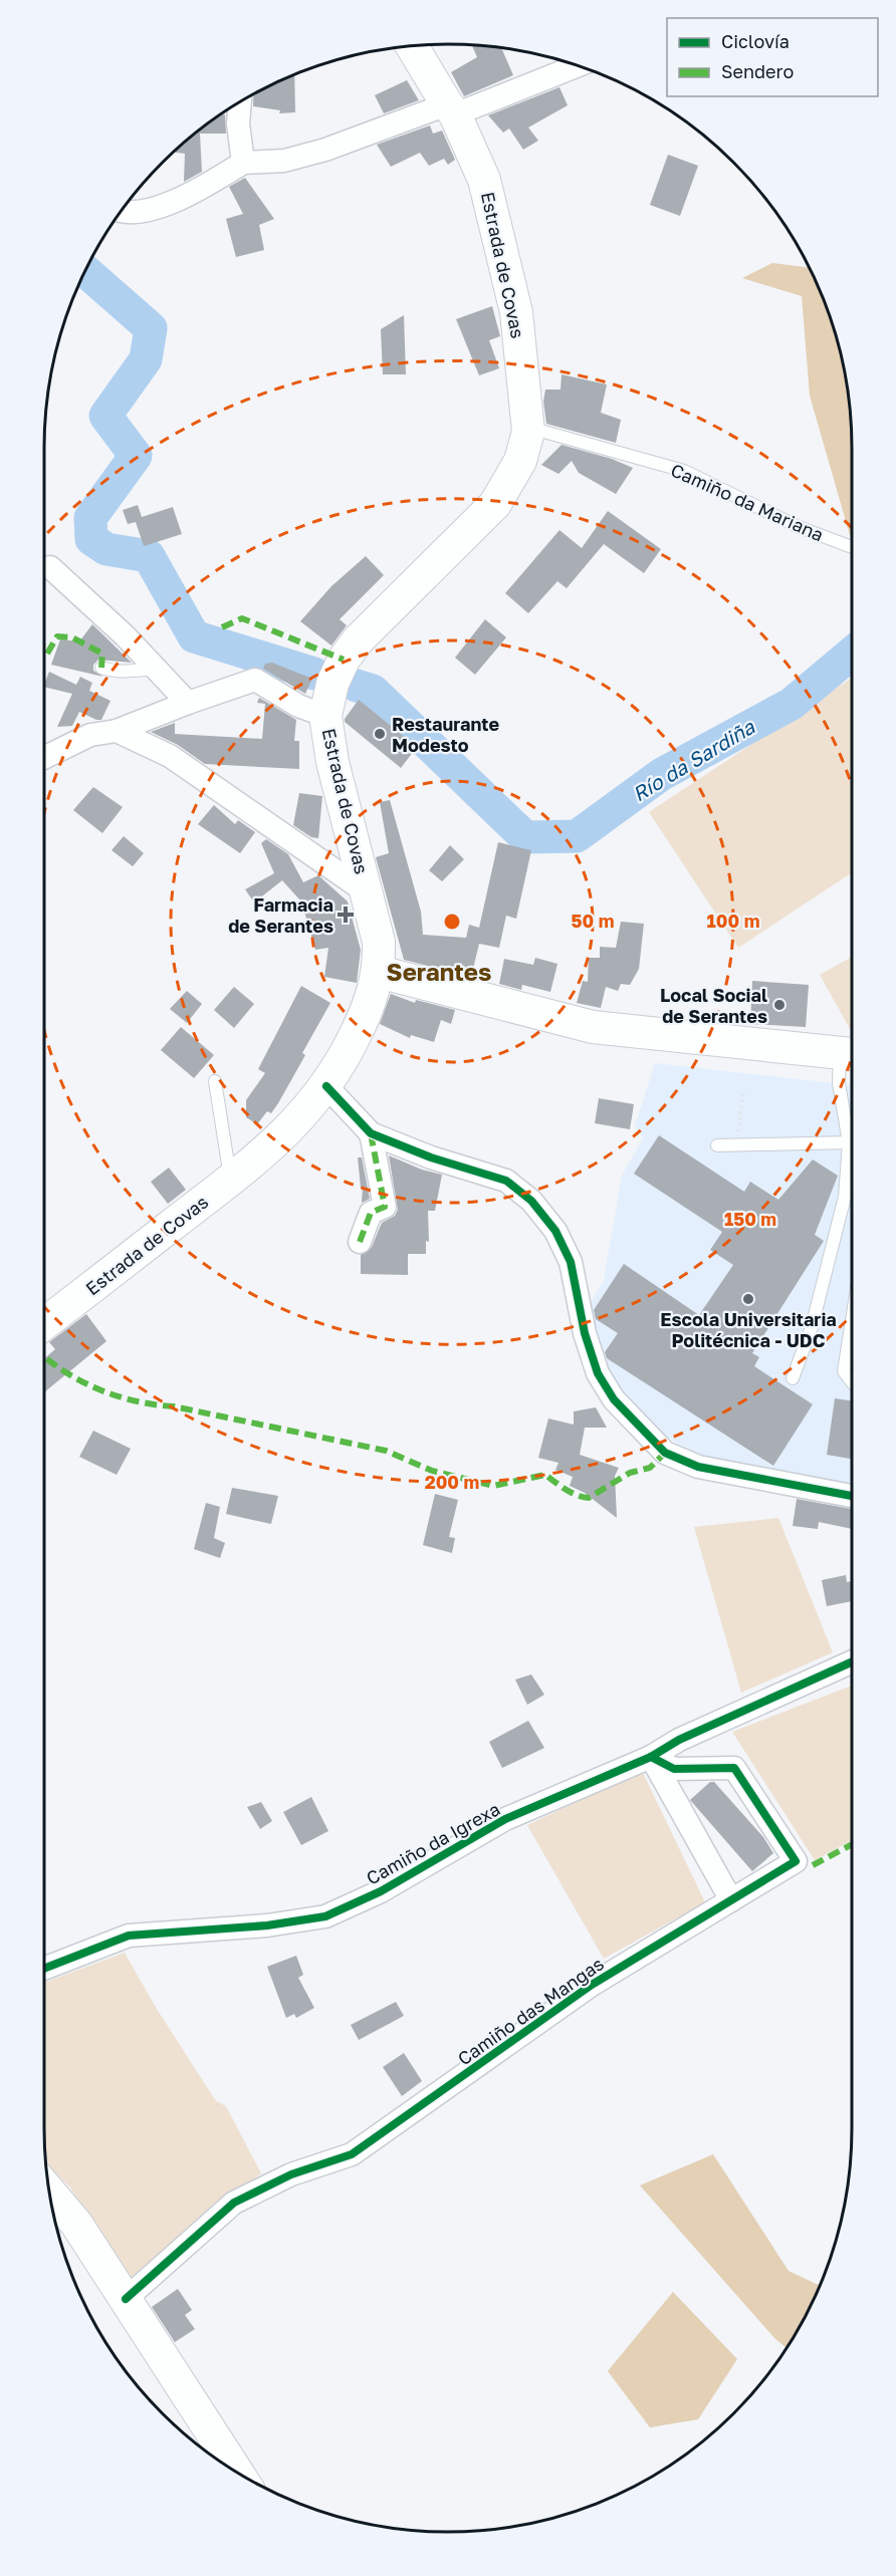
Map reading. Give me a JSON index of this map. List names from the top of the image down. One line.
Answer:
{"streets":{"main road":["Estrada de Covas"],"street":["Camiño da Igrexa","Camiño das Mangas"],"lane":["Camiño da Mariana"]},"crossings":[["Estrada de Covas","Camiño da Mariana"],["Camiño da Igrexa","Camiño das Mangas"]],"districts":["Serantes"],"water":["Río da Sardiña"],"places":{"other":["Restaurante Modesto","Local Social de Serantes","Escola Universitaria Politécnica - UDC"],"health":["Farmacia de Serantes"]},"legend":["Ciclovía","Sendero"],"rings":["50 m","100 m","150 m","200 m"]}
